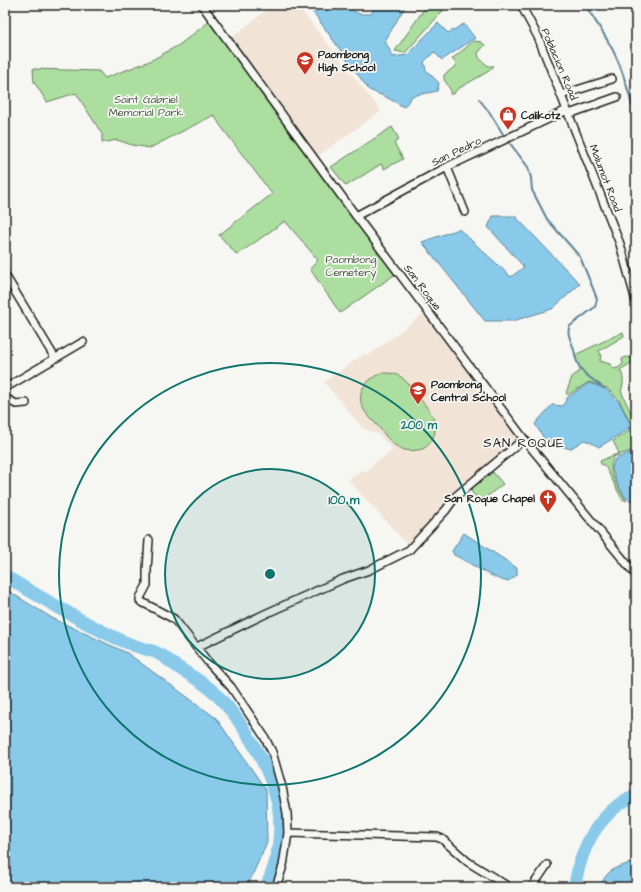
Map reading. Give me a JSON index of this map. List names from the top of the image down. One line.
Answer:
{"streets":{"street":["Poblacion Road","San Pedro","Malumot Road","San Roque"]},"crossings":[["Poblacion Road","San Pedro"],["Poblacion Road","Malumot Road"],["San Pedro","Malumot Road"],["San Pedro","San Roque"]],"districts":["SAN ROQUE"],"parks":["Saint Gabriel Memorial Park","Paombong Cemetery"],"places":{"school or university":["Paombong High School","Paombong Central School"],"shop":["Calikotz"],"church":["San Roque Chapel"]},"rings":["200 m","100 m"]}
